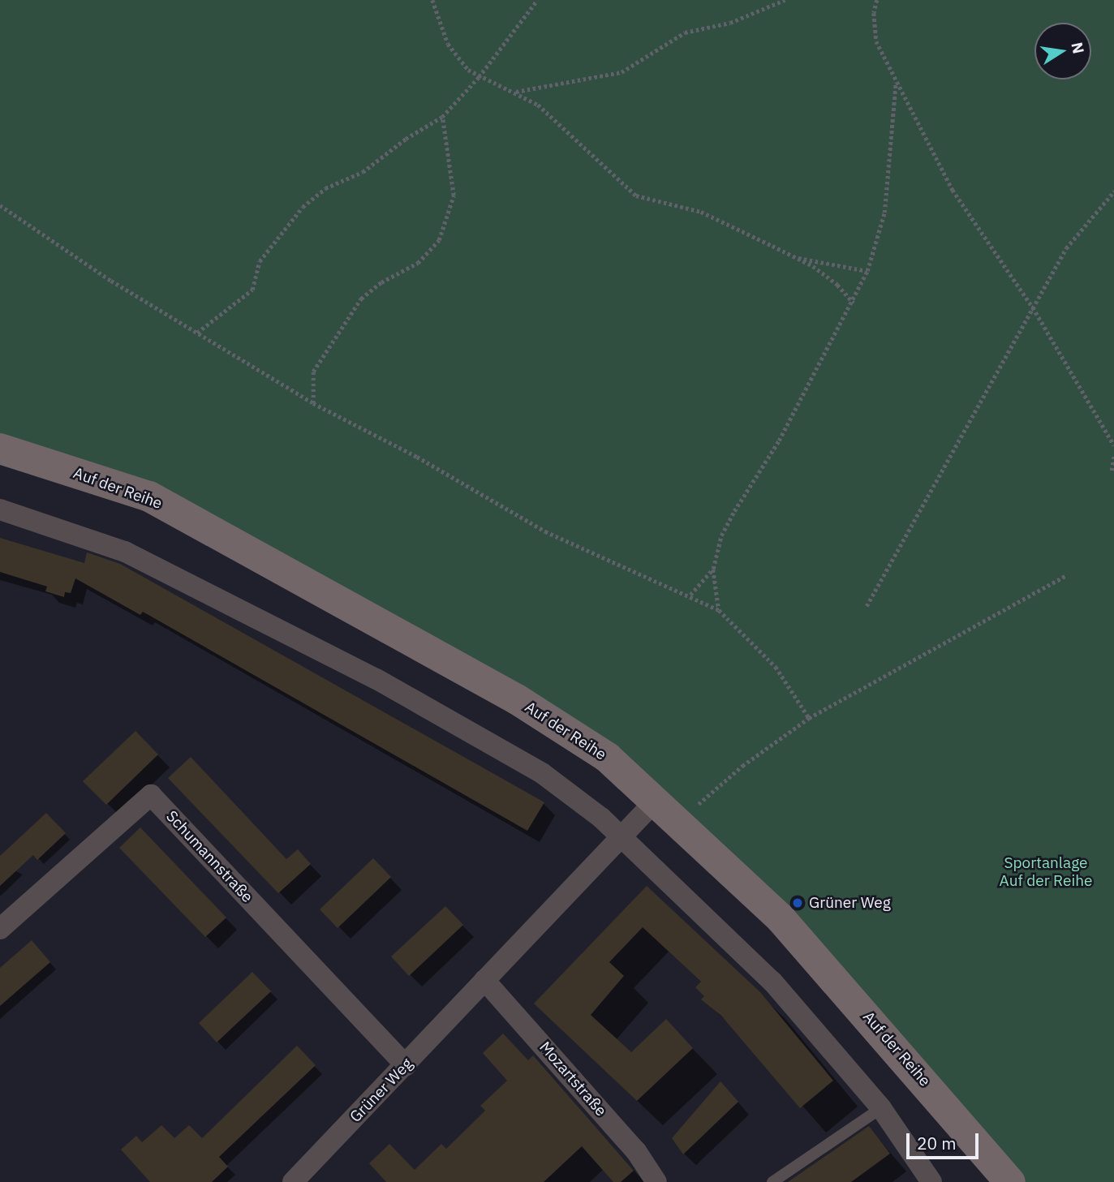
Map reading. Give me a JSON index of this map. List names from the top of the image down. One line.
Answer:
{"streets":{"main road":["Auf der Reihe"],"street":["Schumannstraße","Mozartstraße","Grüner Weg"]},"crossings":[["Auf der Reihe","Grüner Weg"],["Schumannstraße","Grüner Weg"],["Mozartstraße","Grüner Weg"]],"parks":["Sportanlage Auf der Reihe"],"places":["Grüner Weg"],"scale_bar":"20 m","north":"right"}
